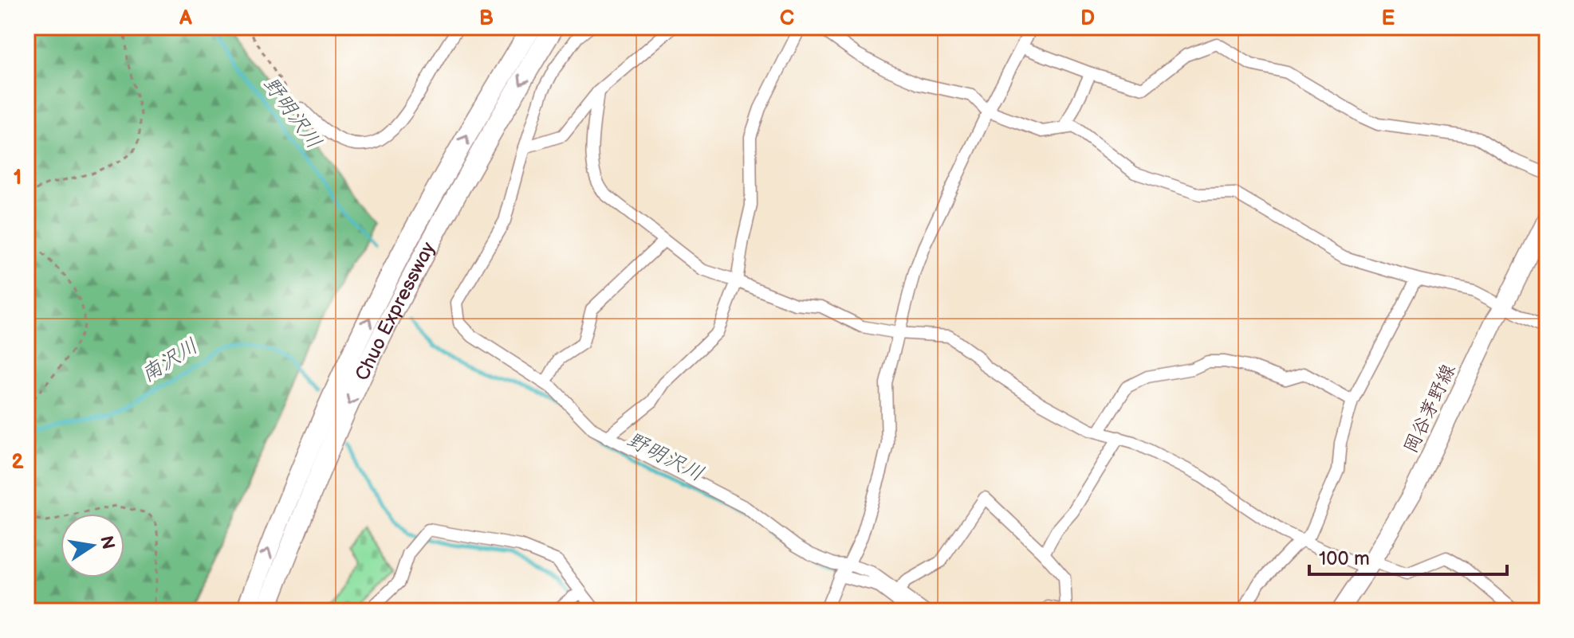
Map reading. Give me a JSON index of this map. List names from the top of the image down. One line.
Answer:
{"streets":{"highway":["Chuo Expressway"],"main road":["岡谷茅野線"]},"water":["野明沢川","南沢川"],"scale_bar":"100 m","north":"right","grid":{"columns":["A","B","C","D","E"],"rows":["1","2"]}}
